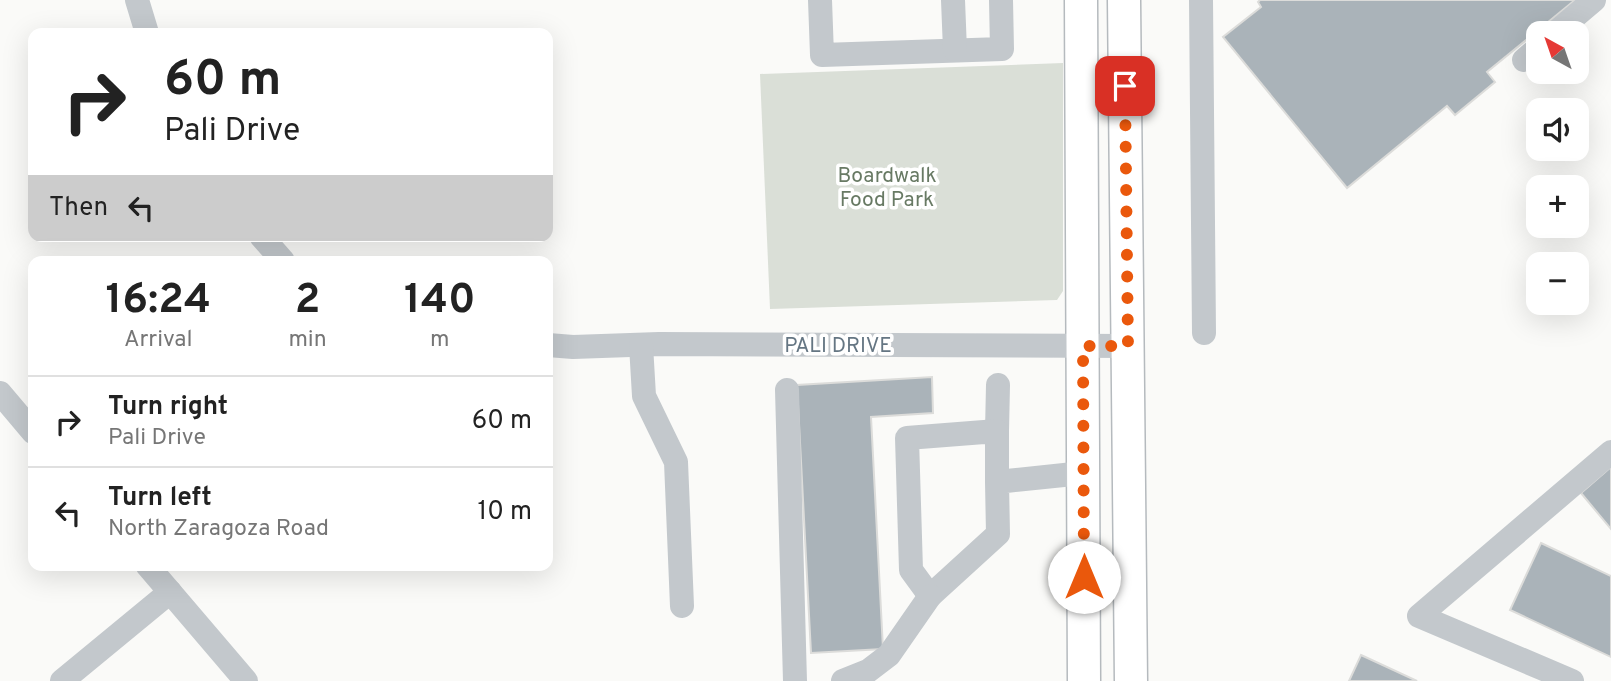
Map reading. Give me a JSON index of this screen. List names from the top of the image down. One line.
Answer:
{"streets":{"street":["PALI DRIVE"]},"parks":["Boardwalk Food Park"],"north":"top left","page":{"map_buttons":["+","−"],"turn":["60 m","Pali Drive"],"then":"Then","eta":["16:24","Arrival","2","min","140","m"],"list":[{"name":"Turn right","note":"Pali Drive","value":"60 m"},{"name":"Turn left","note":"North Zaragoza Road","value":"10 m"}]}}
